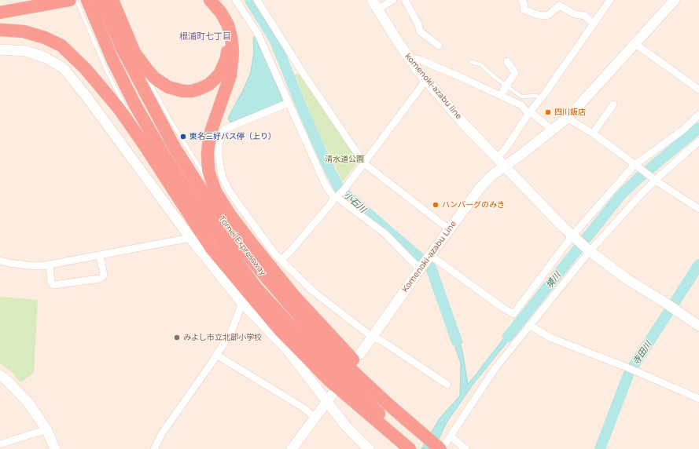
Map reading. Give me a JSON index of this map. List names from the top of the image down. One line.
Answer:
{"streets":{"highway":["Tomei Expressway"],"street":["komenoki-azabu line","Komenoki-azabu Line"]},"crossings":[["komenoki-azabu line","Komenoki-azabu Line"]],"districts":["根浦町七丁目"],"water":["小石川","境川","寺田川"],"parks":["清水道公園"],"places":["四川飯店","東名三好バス停（上り）","ハンバーグのみき","みよし市立北部小学校"]}
